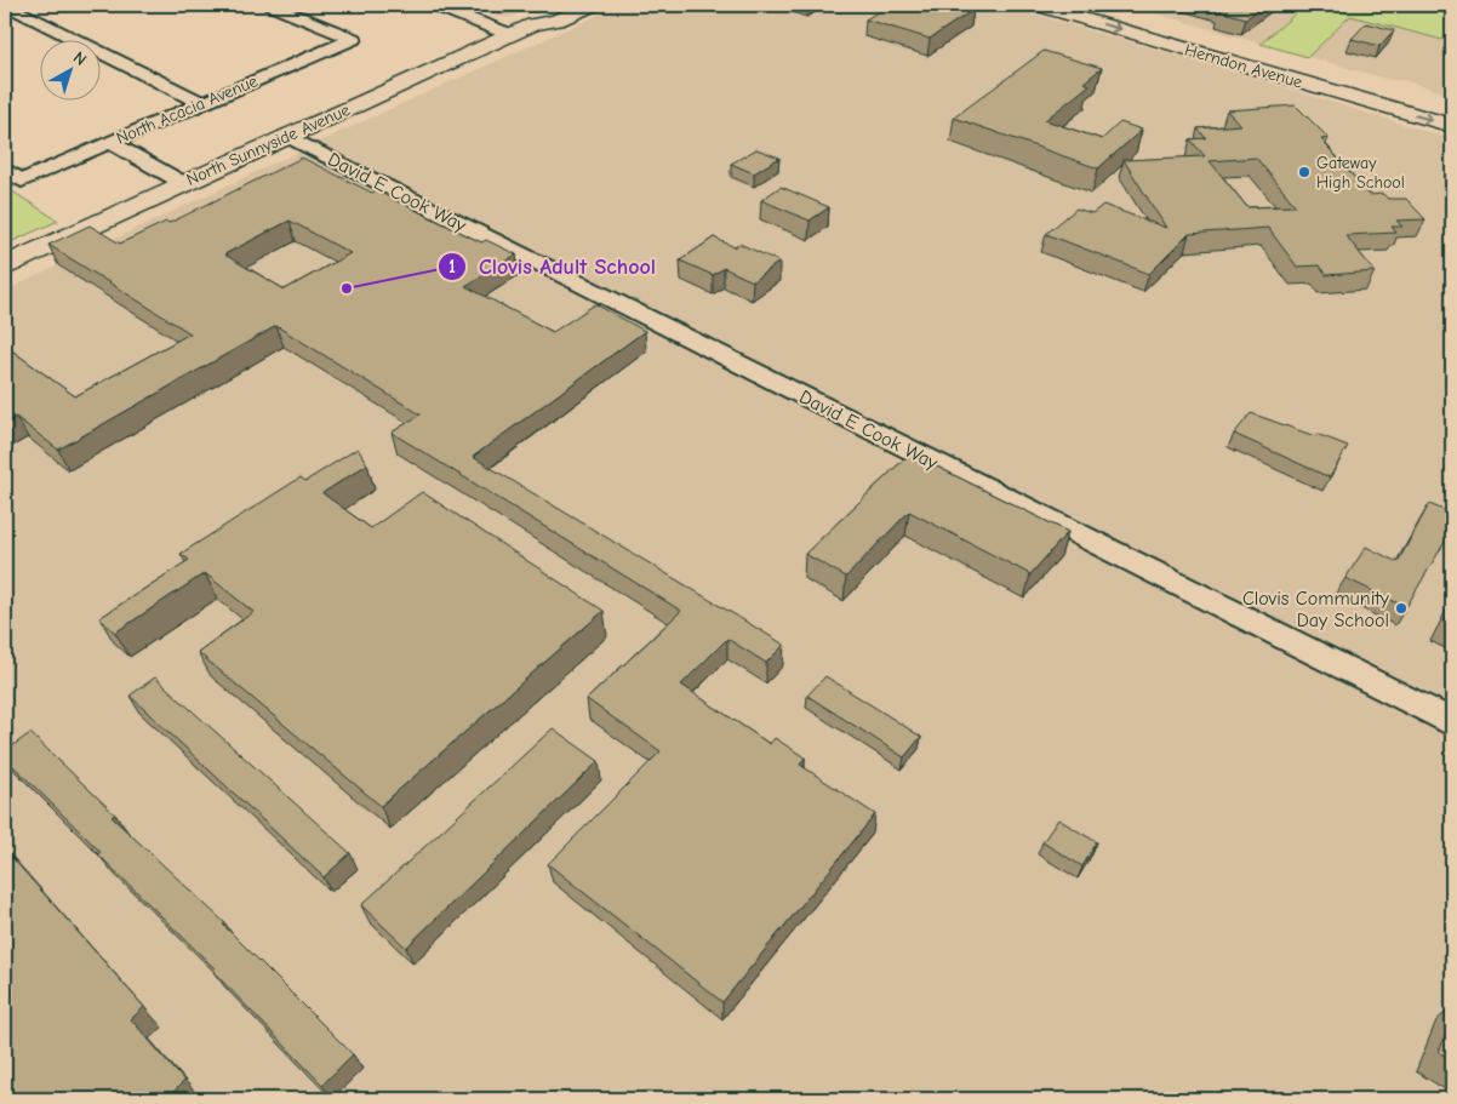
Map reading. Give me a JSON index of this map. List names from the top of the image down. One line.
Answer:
{"streets":{"main road":["Herndon Avenue","North Sunnyside Avenue"],"street":["North Acacia Avenue","David E Cook Way"]},"crossings":[["North Sunnyside Avenue","David E Cook Way"]],"places":["Gateway High School","Clovis Adult School","Clovis Community Day School"],"north":"top right"}
